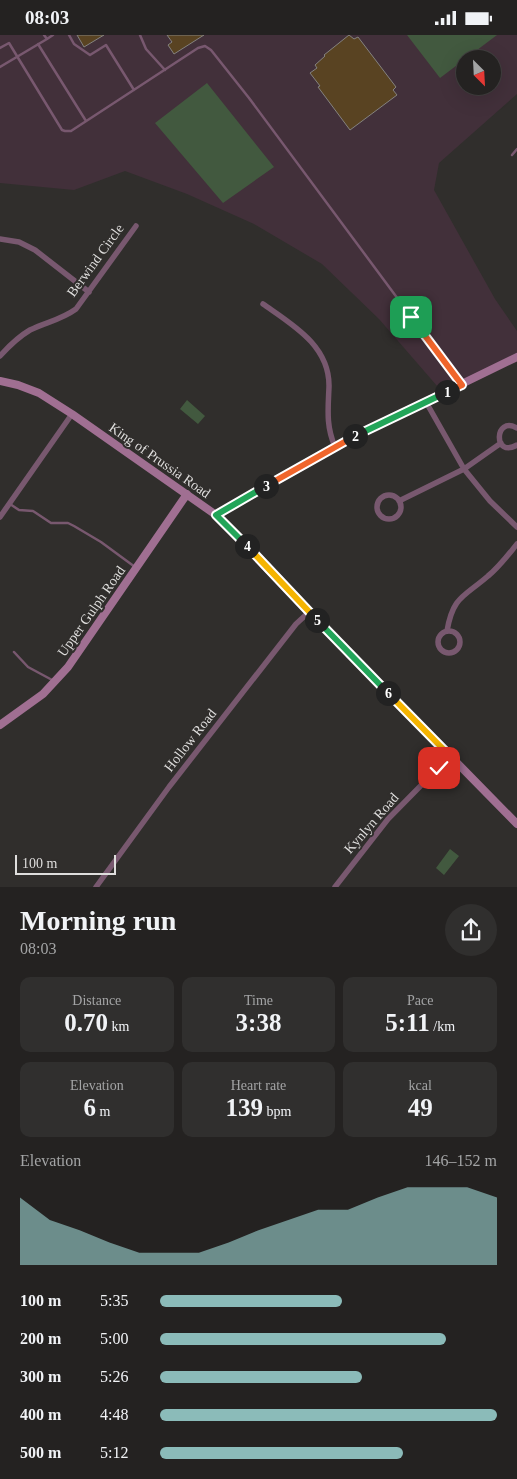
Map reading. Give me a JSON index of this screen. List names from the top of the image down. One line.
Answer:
{"streets":{"street":["Berwind Circle","King of Prussia Road","Upper Gulph Road","Hollow Road","Kynlyn Road"]},"crossings":[["King of Prussia Road","Upper Gulph Road"],["King of Prussia Road","Hollow Road"],["King of Prussia Road","Kynlyn Road"]],"scale_bar":"100 m","north":"bottom right","page":{"status":"08:03","pins":["1","2","3","4","5","6"],"scale":"100 m","heading":["Morning run","08:03"],"stats":[["Distance","0.70 km"],["Time","3:38"],["Pace","5:11 /km"],["Elevation","6 m"],["Heart rate","139 bpm"],["kcal","49"]],"chart":["Elevation","146–152 m"],"list":[{"name":"100 m","note":"5:35"},{"name":"200 m","note":"5:00"},{"name":"300 m","note":"5:26"},{"name":"400 m","note":"4:48"},{"name":"500 m","note":"5:12"}]}}
